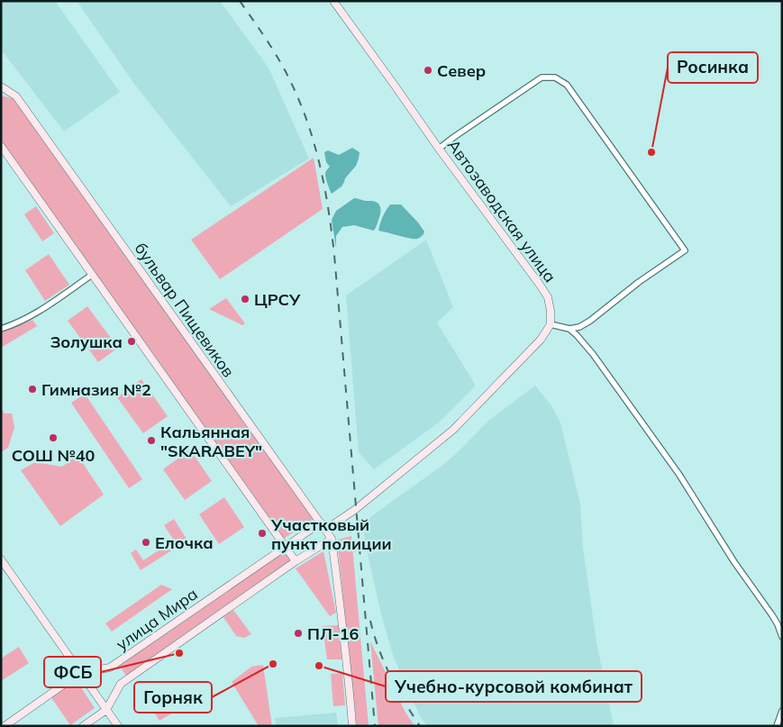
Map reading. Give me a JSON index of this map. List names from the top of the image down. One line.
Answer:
{"streets":{"main road":["Автозаводская улица","бульвар Пищевиков","улица Мира"]},"crossings":[["бульвар Пищевиков","улица Мира"]],"places":["Север","Росинка","ЦРСУ","Золушка","Гимназия №2","СОШ №40","Кальянная \"SKARABEY\"","Участковый пункт полиции","Елочка","ПЛ-16","ФСБ","Горняк","Учебно-курсовой комбинат"]}
